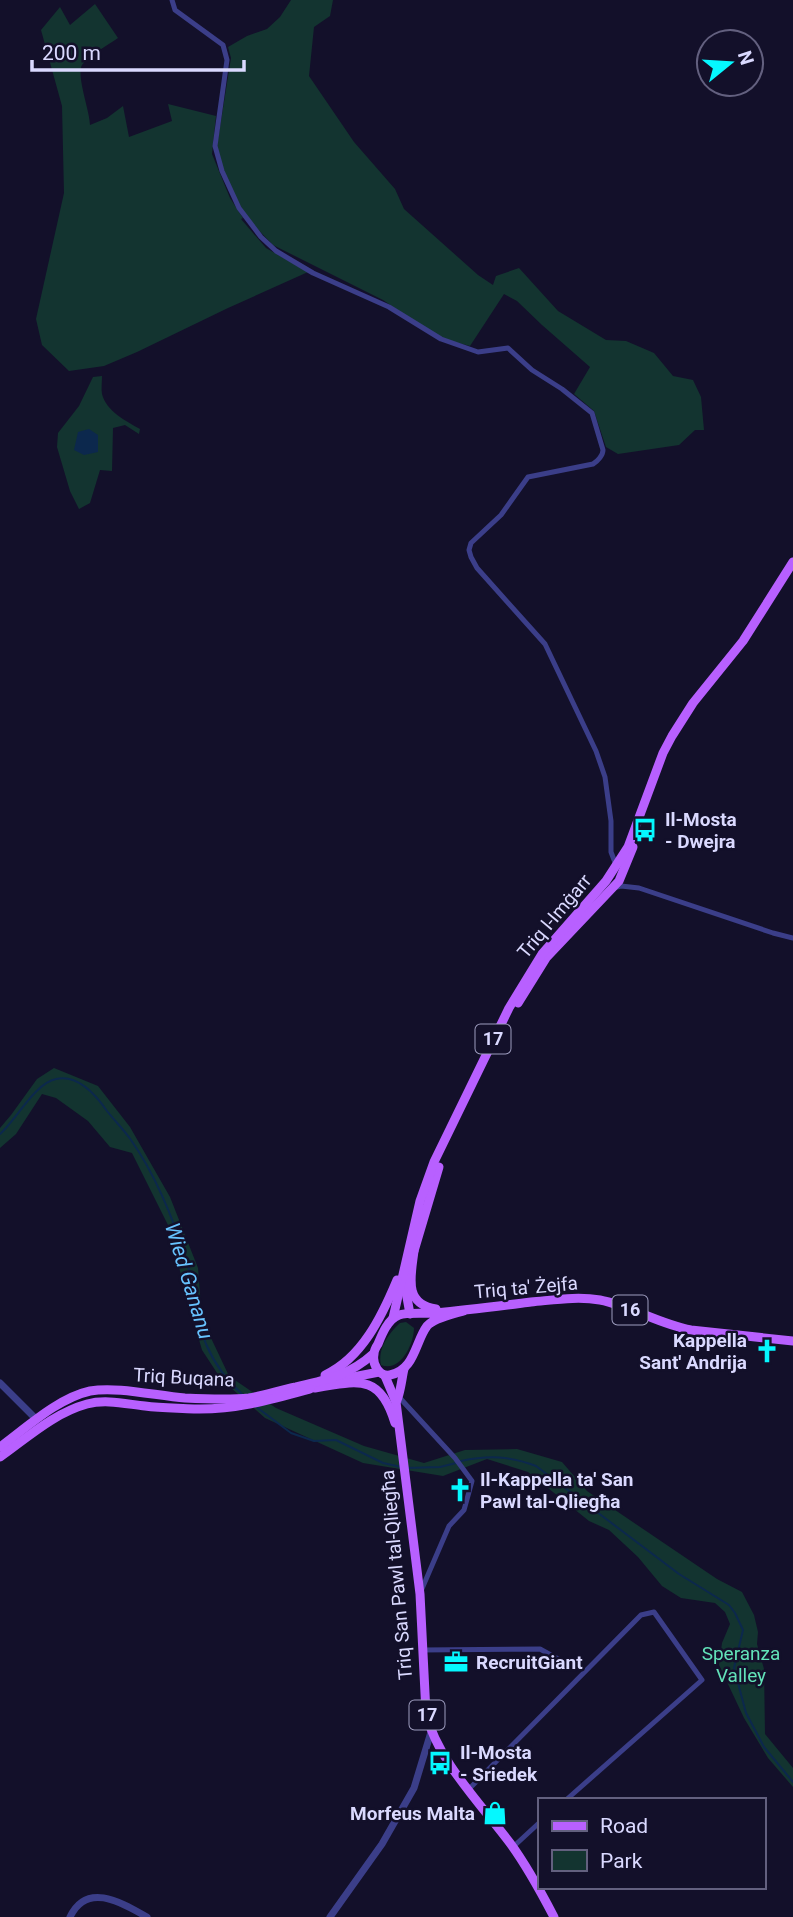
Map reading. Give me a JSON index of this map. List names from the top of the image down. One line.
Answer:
{"streets":{"main road":["Triq l-Imġarr","17","Triq ta' Żejfa","16","Triq Buqana","Triq San Pawl tal-Qliegħa"]},"crossings":[["Triq l-Imġarr","Triq ta' Żejfa"],["Triq l-Imġarr","16"],["Triq l-Imġarr","Triq Buqana"],["Triq l-Imġarr","Triq San Pawl tal-Qliegħa"],["Triq ta' Żejfa","16"],["Triq Buqana","Triq San Pawl tal-Qliegħa"]],"water":["Wied Gananu"],"parks":["Speranza Valley"],"places":{"bus stop":["Il-Mosta - Dwejra","Il-Mosta - Sriedek"],"church":["Kappella Sant' Andrija","Il-Kappella ta' San Pawl tal-Qliegħa"],"office":["RecruitGiant"],"shop":["Morfeus Malta"]},"legend":["Road","Park"],"scale_bar":"200 m","north":"right"}
